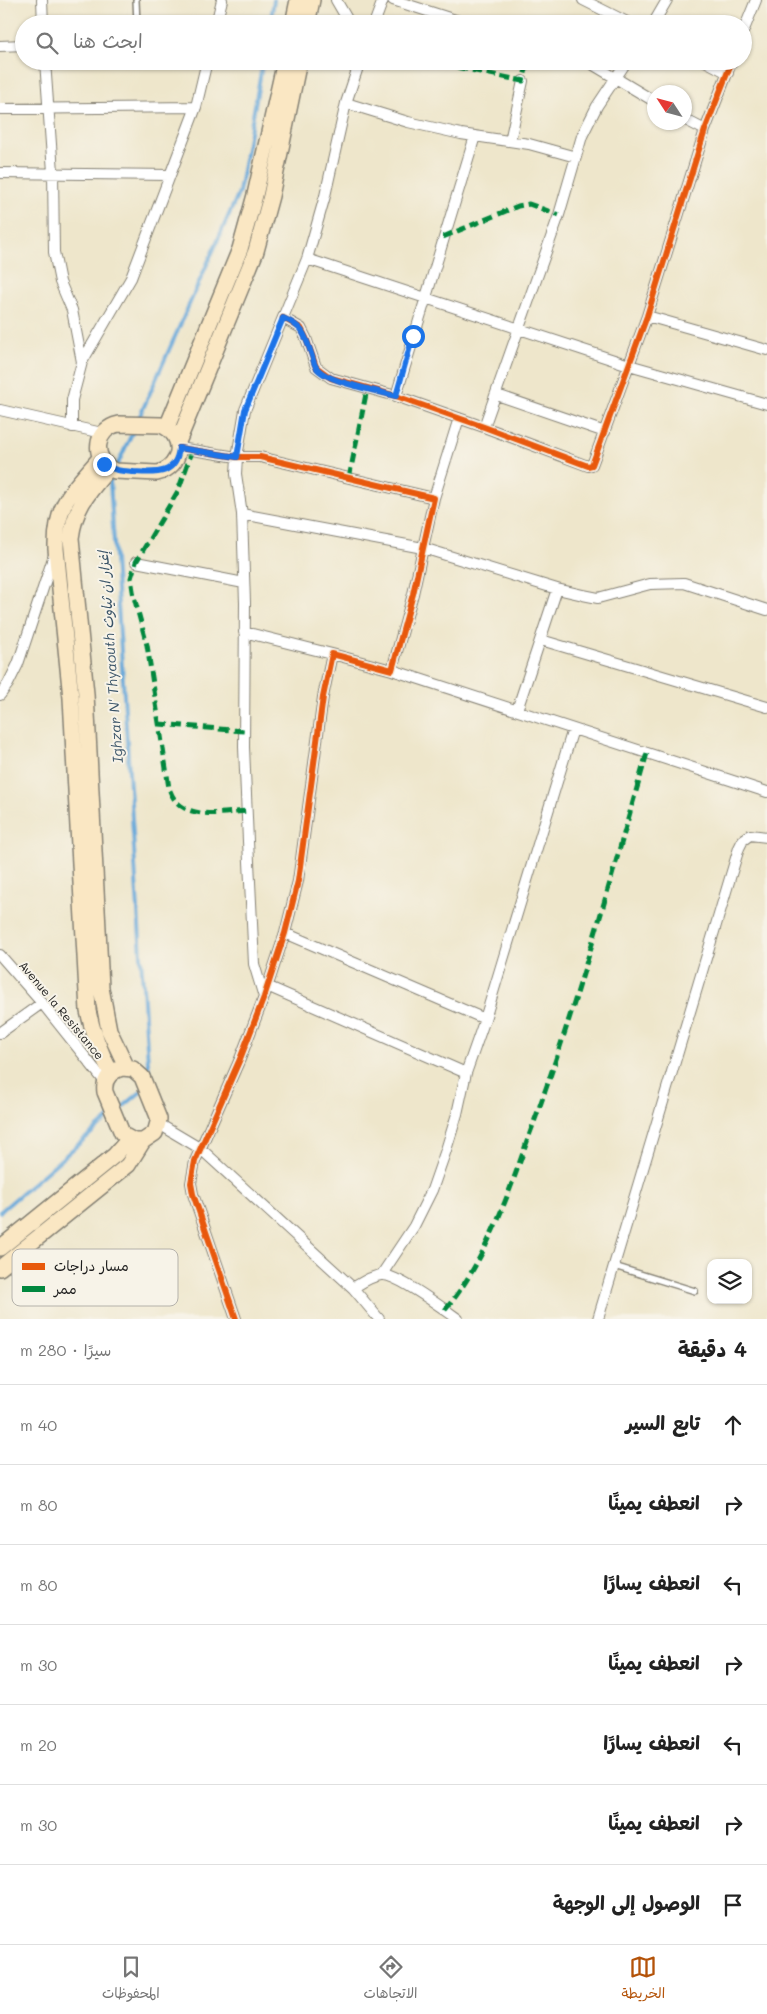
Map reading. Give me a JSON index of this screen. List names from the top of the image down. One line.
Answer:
{"streets":{"street":["Avenue la Resistance"]},"water":["Ighzar N' Thyaouth إغزار ان ثياوث"],"legend":["مسار دراجات","ممر"],"north":"top left","page":{"search":"ابحث هنا","heading":["4 دقيقة","سيرًا · 280 m"],"list":[["تابع السير","40 m"],["انعطف يمينًا","80 m"],["انعطف يسارًا","80 m"],["انعطف يمينًا","30 m"],["انعطف يسارًا","20 m"],["انعطف يمينًا","30 m"],"الوصول إلى الوجهة"],"nav":["الخريطة","الاتجاهات","المحفوظات"]}}
